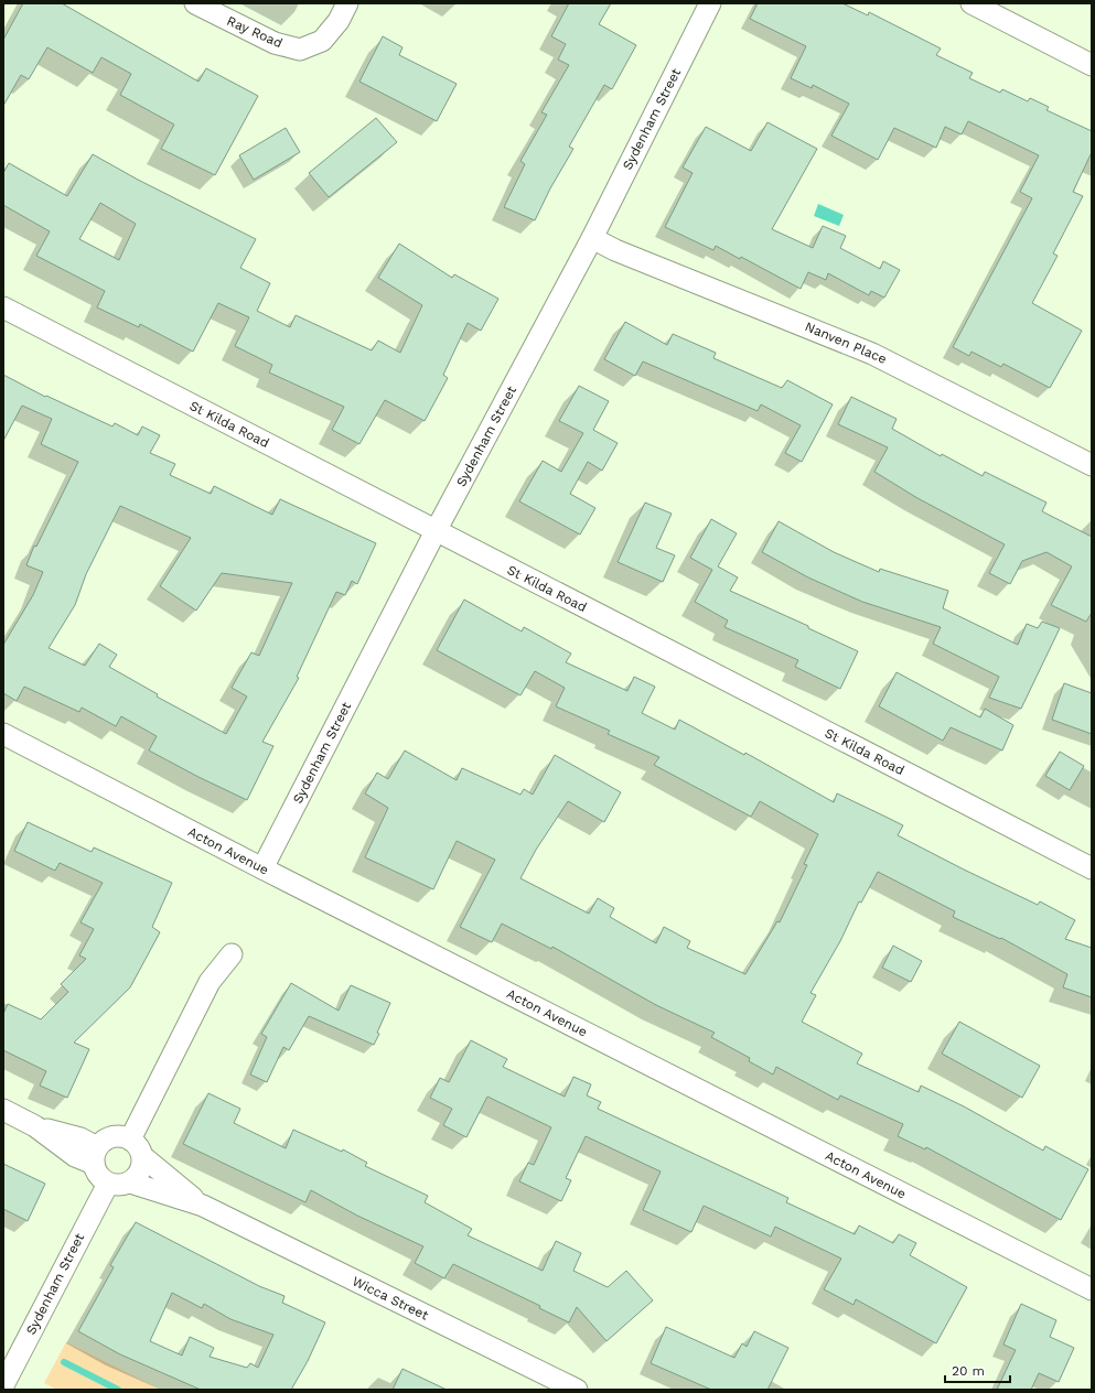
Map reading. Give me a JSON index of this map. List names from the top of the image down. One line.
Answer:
{"streets":{"street":["Ray Road","Sydenham Street","Nanven Place","St Kilda Road","Acton Avenue","Wicca Street"]},"crossings":[["Sydenham Street","Nanven Place"],["Sydenham Street","St Kilda Road"],["Sydenham Street","Acton Avenue"],["Sydenham Street","Wicca Street"]],"scale_bar":"20 m"}
